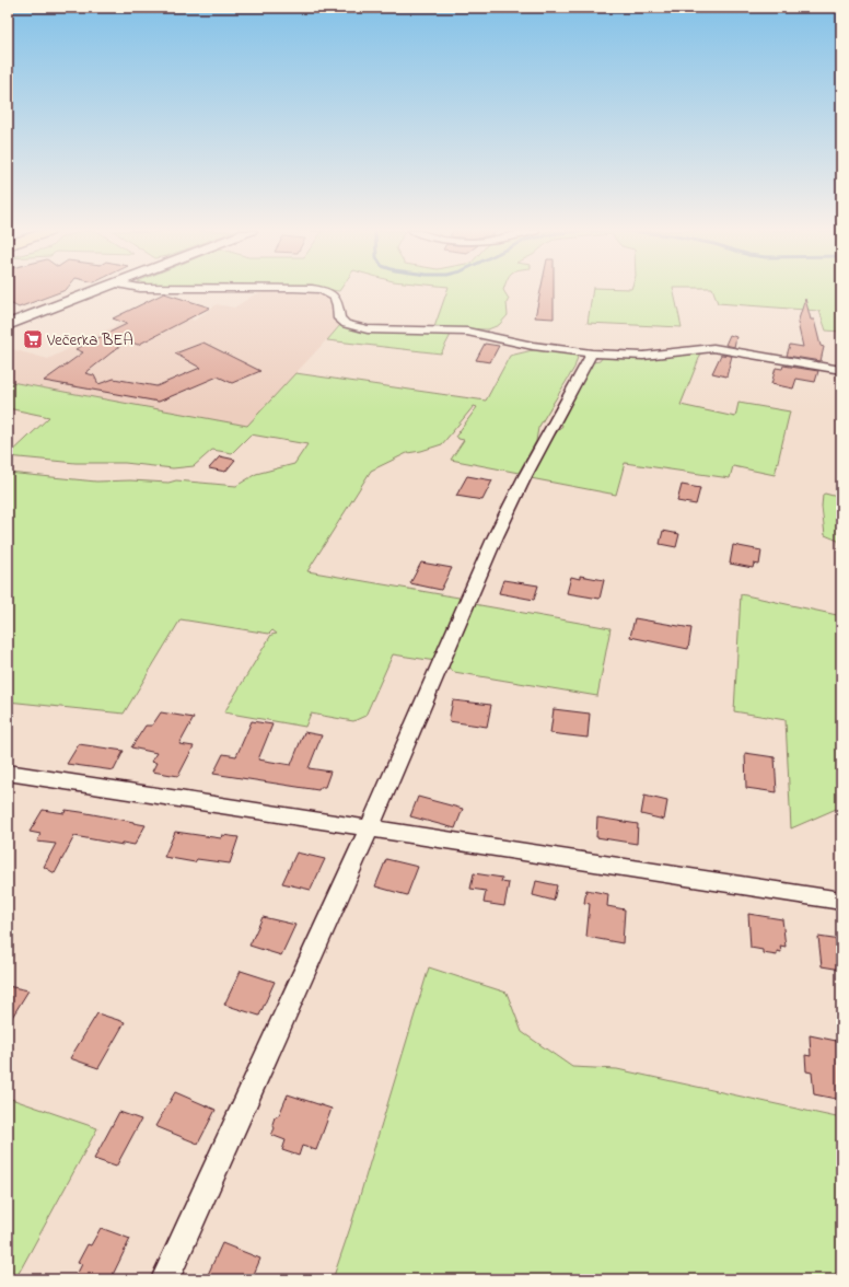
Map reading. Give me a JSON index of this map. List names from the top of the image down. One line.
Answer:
{"places":{"supermarket":["Večerka BEA"]}}
